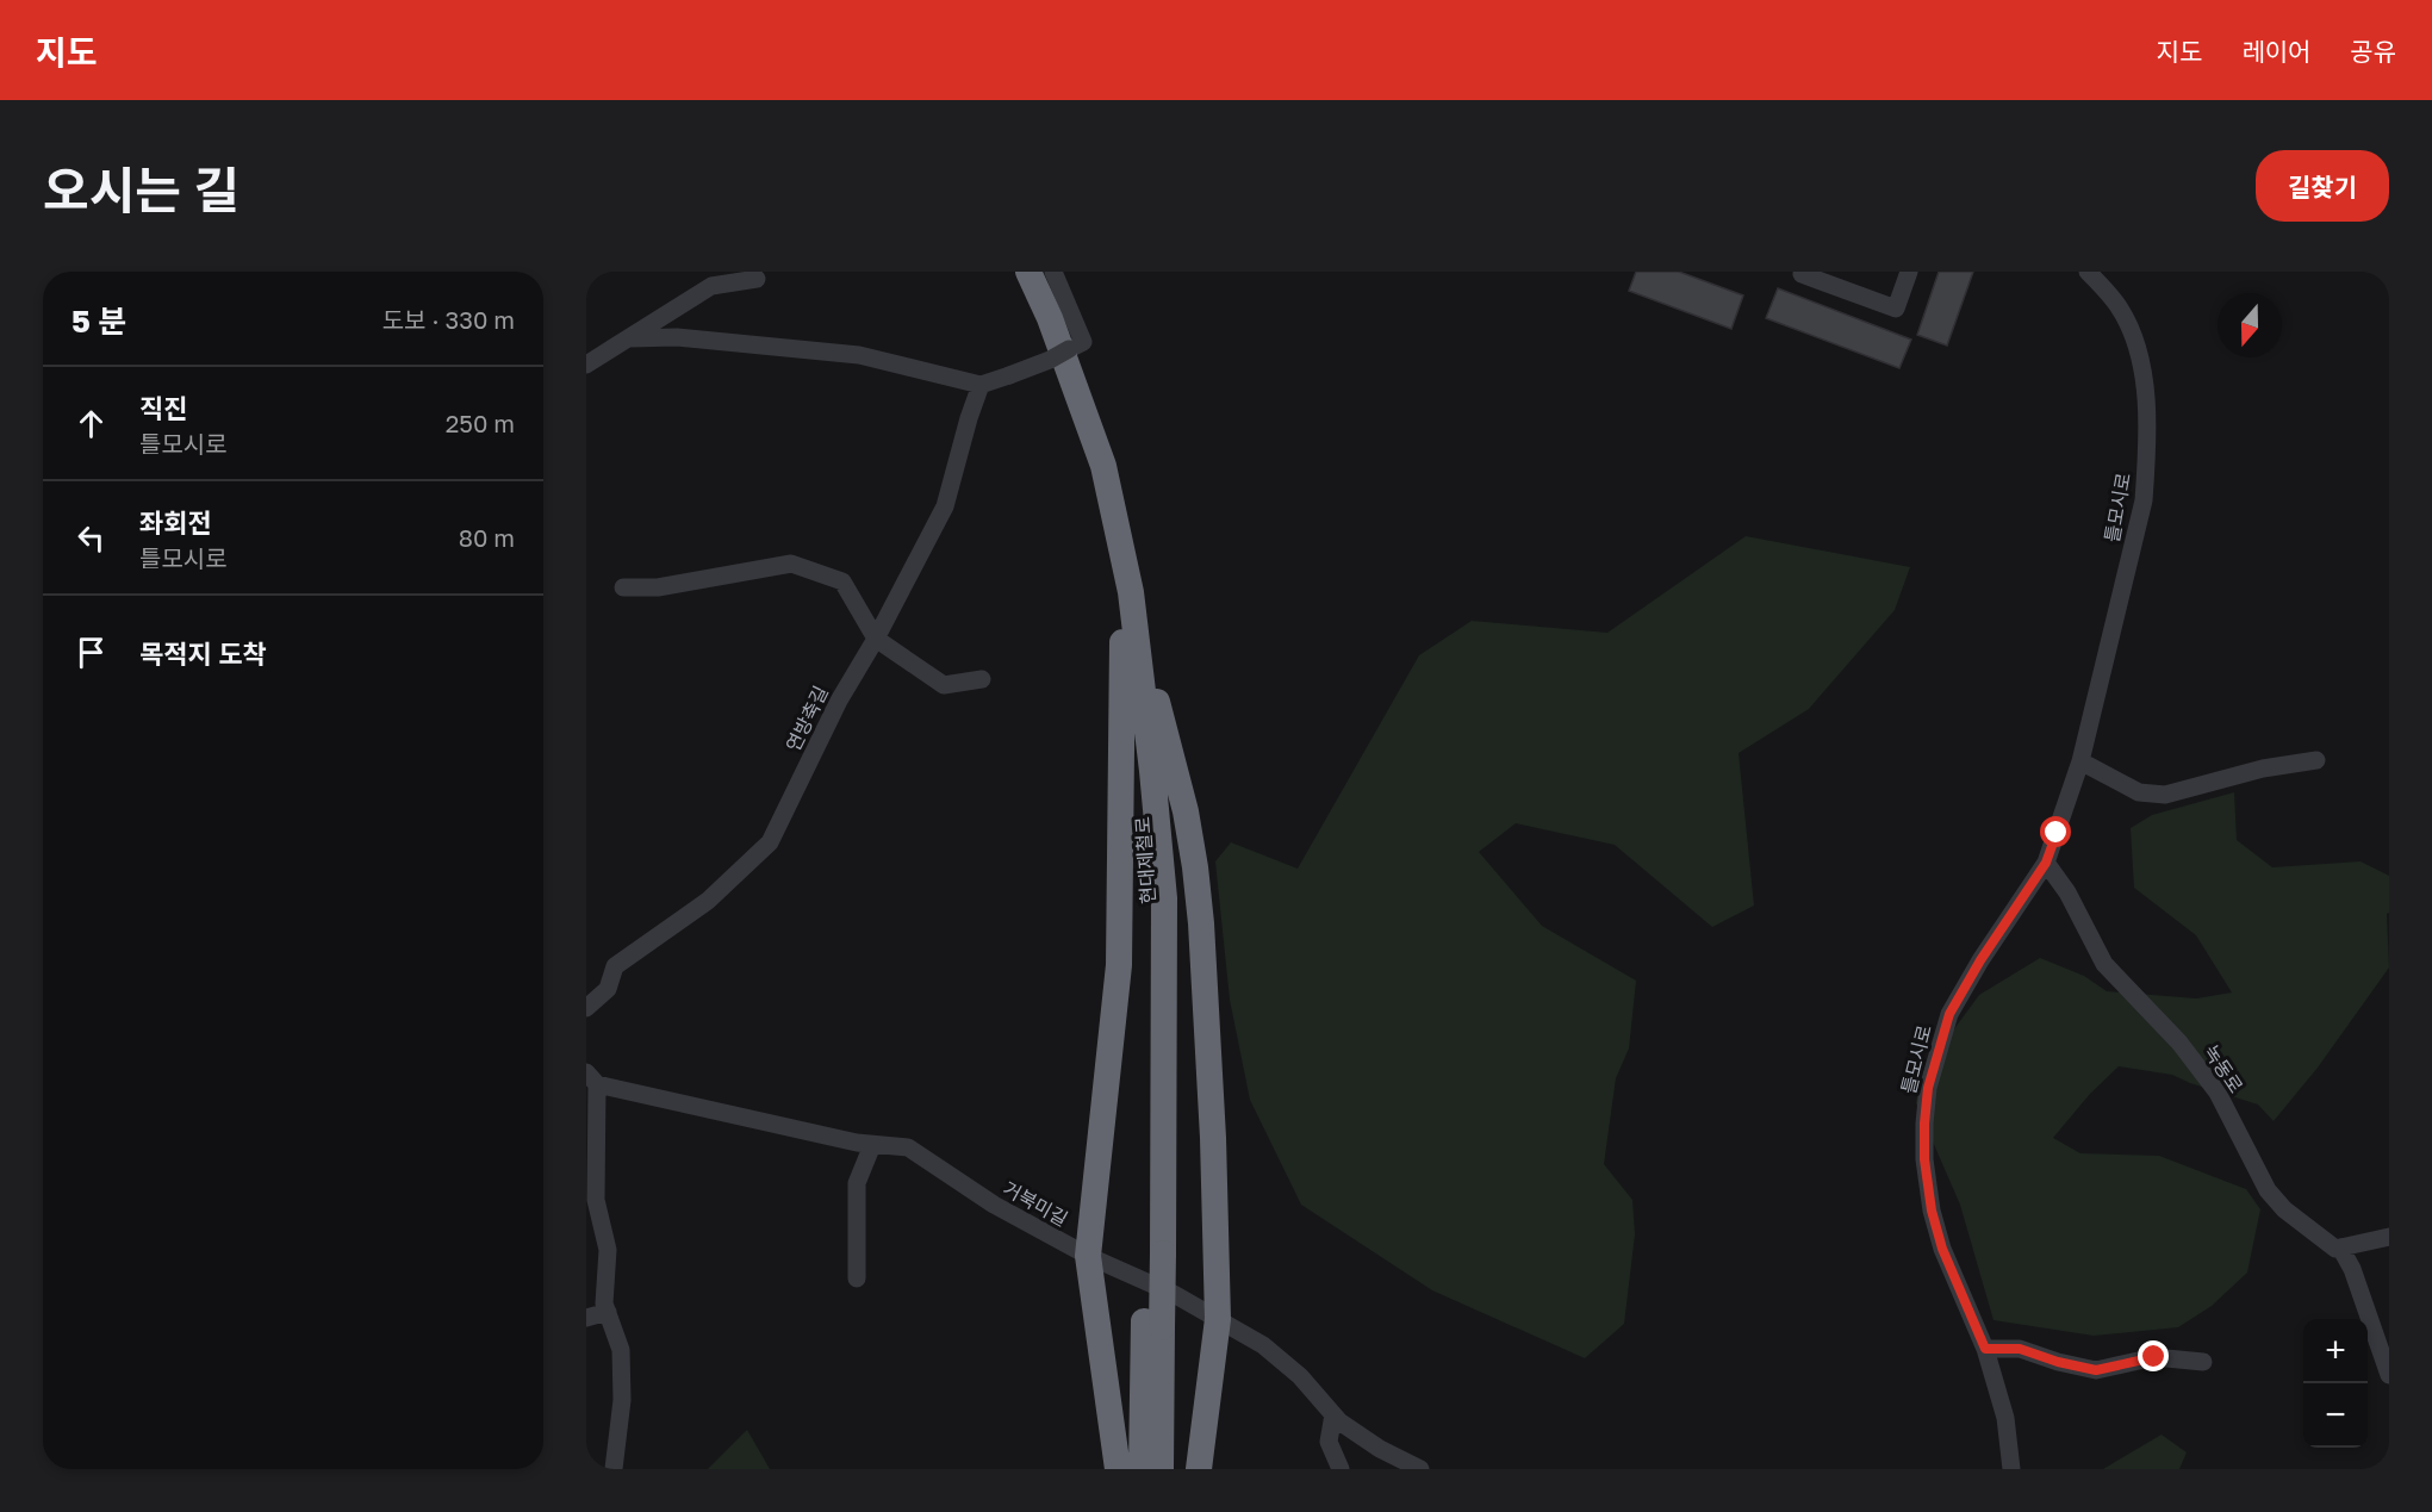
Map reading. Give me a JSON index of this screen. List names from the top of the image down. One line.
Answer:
{"streets":{"highway":["현대제철로"],"street":["틀모시로","연방축길","녹동로","거북미길"]},"crossings":[["틀모시로","녹동로"]],"north":"bottom","page":{"header":"지도","nav":["지도","레이어","공유"],"title":"오시는 길","buttons":"길찾기","heading":["5 분","도보 · 330 m"],"list":[["직진","틀모시로","250 m"],["좌회전","틀모시로","80 m"],"목적지 도착"],"map_buttons":["+","−"]}}
